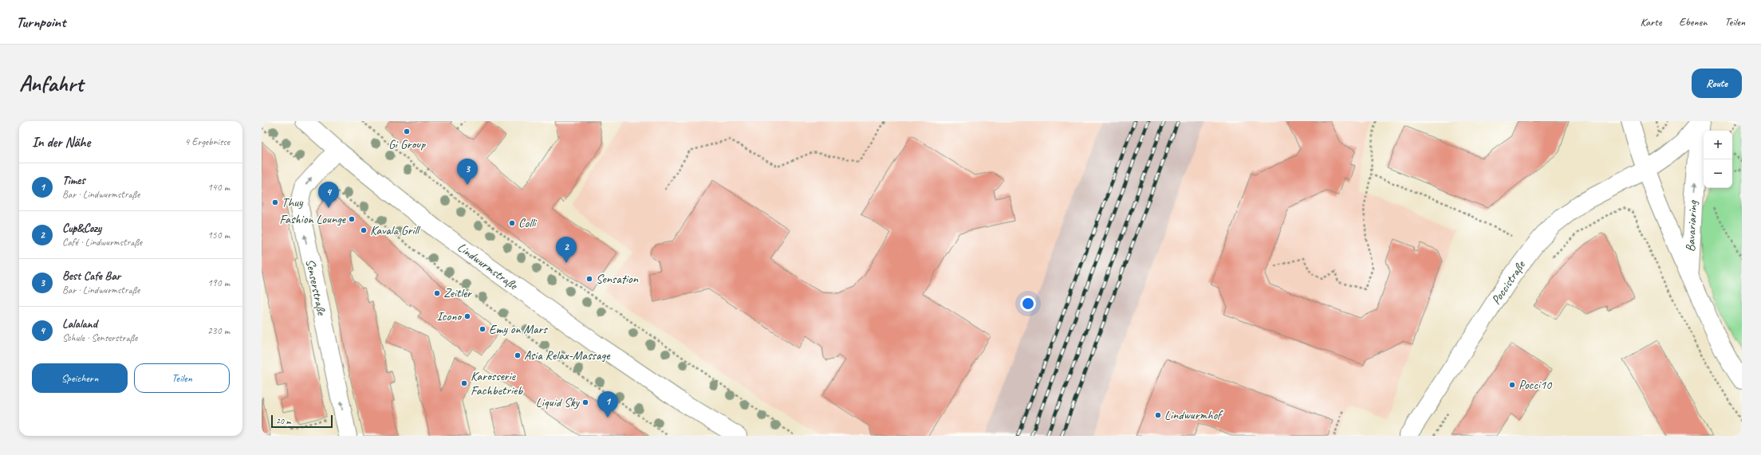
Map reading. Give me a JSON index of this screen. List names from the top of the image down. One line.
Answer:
{"streets":{"main road":["Bavariaring","Lindwurmstraße","Poccistraße","Senserstraße"]},"crossings":[["Bavariaring","Poccistraße"],["Lindwurmstraße","Senserstraße"]],"one_way":["Senserstraße"],"places":["Gi Group","Thuy","Fashion Lounge","Colli","Kavala Grill","Sensation","Zeitler","Icono","Emy on Mars","Asia Relax-Massage","Karosserie Fachbetrieb","Pocci10","Liquid Sky","Lindwurmhof"],"scale_bar":"20 m","page":{"header":"Turnpoint","nav":["Karte","Ebenen","Teilen"],"buttons":["Route",["Speichern","Teilen"]],"title":"Anfahrt","heading":["In der Nähe","4 Ergebnisse"],"map_buttons":["+","−"],"pins":["3","4","2","1"],"list":[{"mark":"1","name":"Times","note":"Bar · Lindwurmstraße","value":"140 m"},{"mark":"2","name":"Cup&Cozy","note":"Café · Lindwurmstraße","value":"150 m"},{"mark":"3","name":"Best Cafe Bar","note":"Bar · Lindwurmstraße","value":"190 m"},{"mark":"4","name":"Lalaland","note":"Schule · Senserstraße","value":"230 m"}],"scale":"20 m"}}
